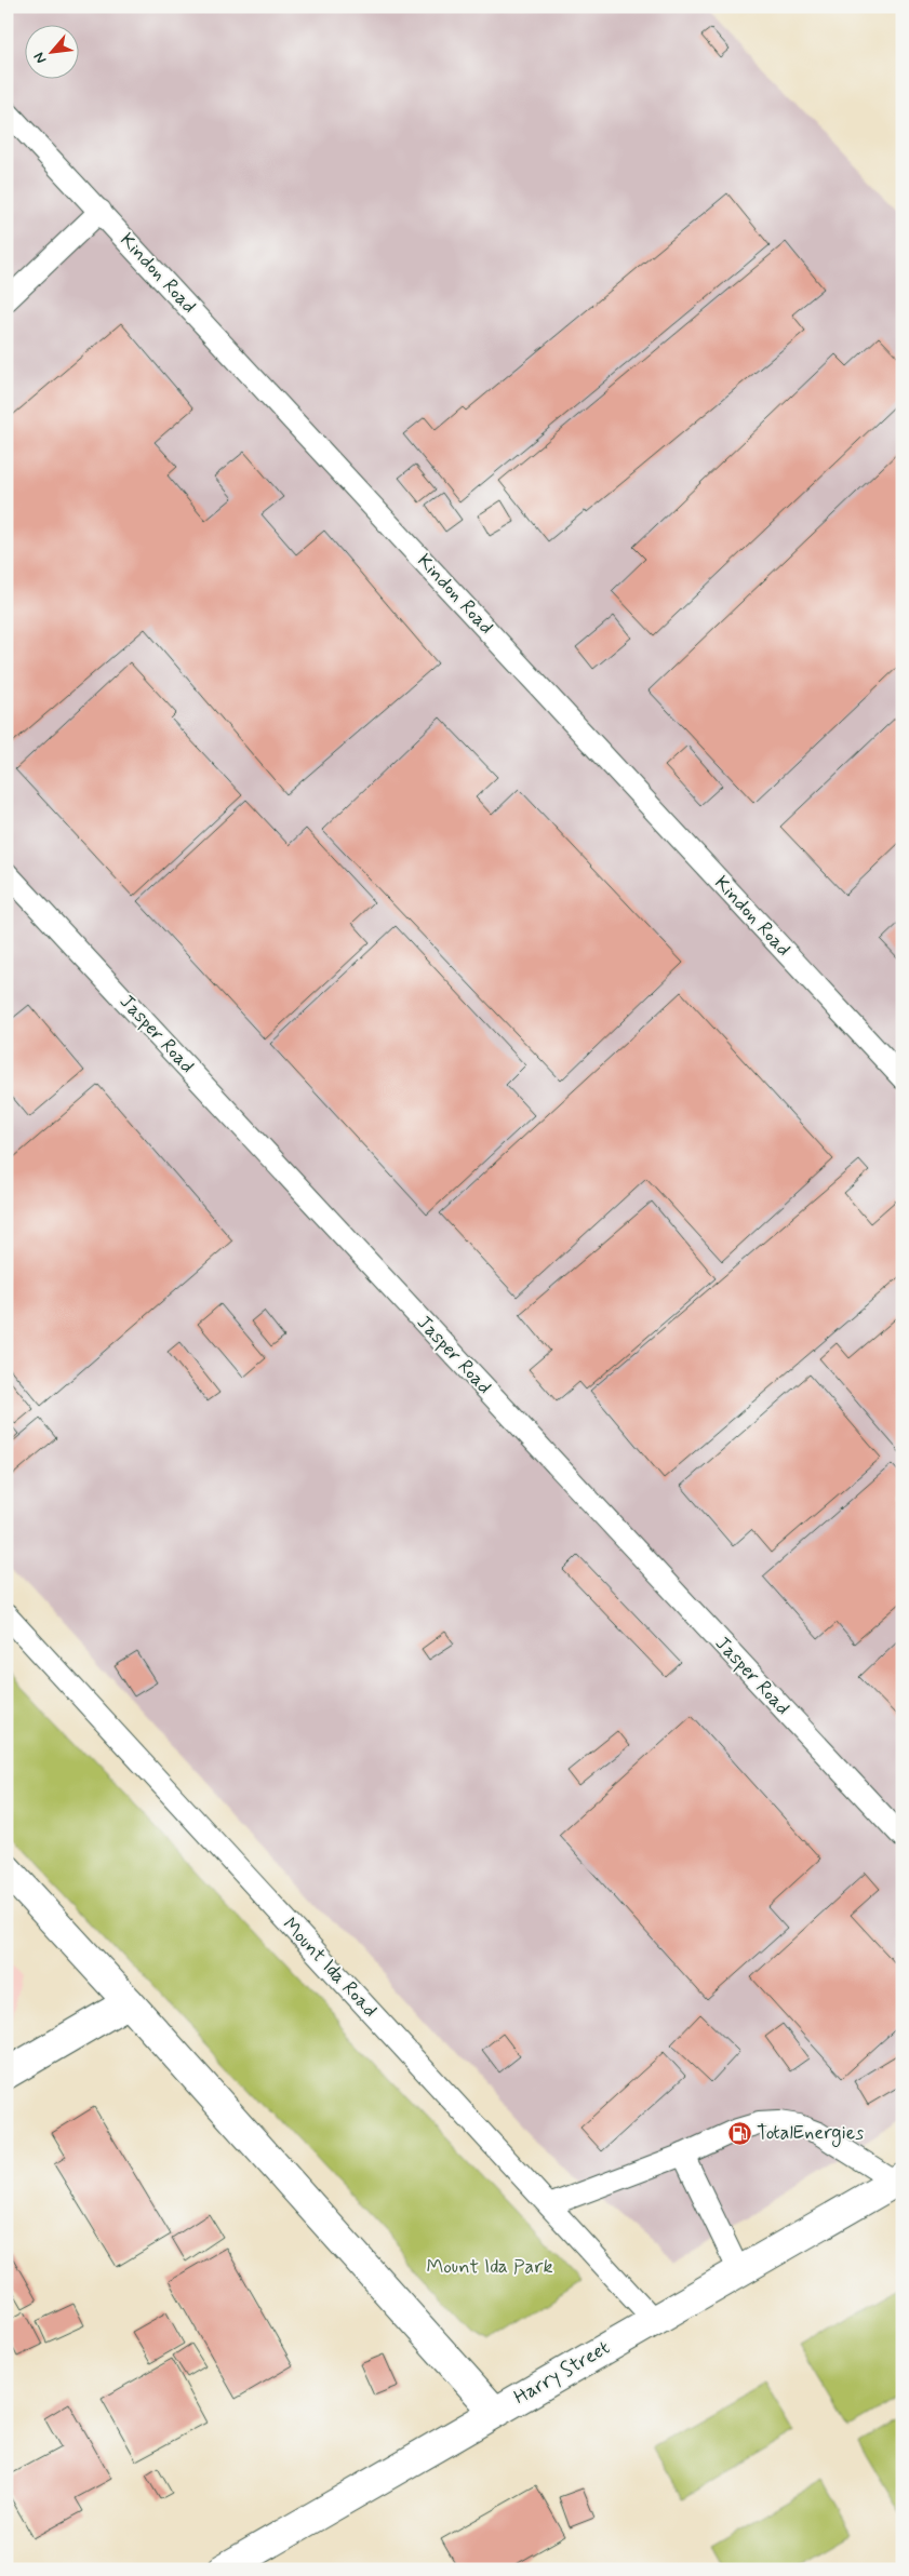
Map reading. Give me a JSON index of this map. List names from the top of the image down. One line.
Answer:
{"streets":{"street":["Harry Street"],"lane":["Kindon Road","Jasper Road","Mount Ida Road"]},"crossings":[["Mount Ida Road","Harry Street"]],"parks":["Mount Ida Park"],"places":{"fuel station":["TotalEnergies"]},"north":"bottom left"}
